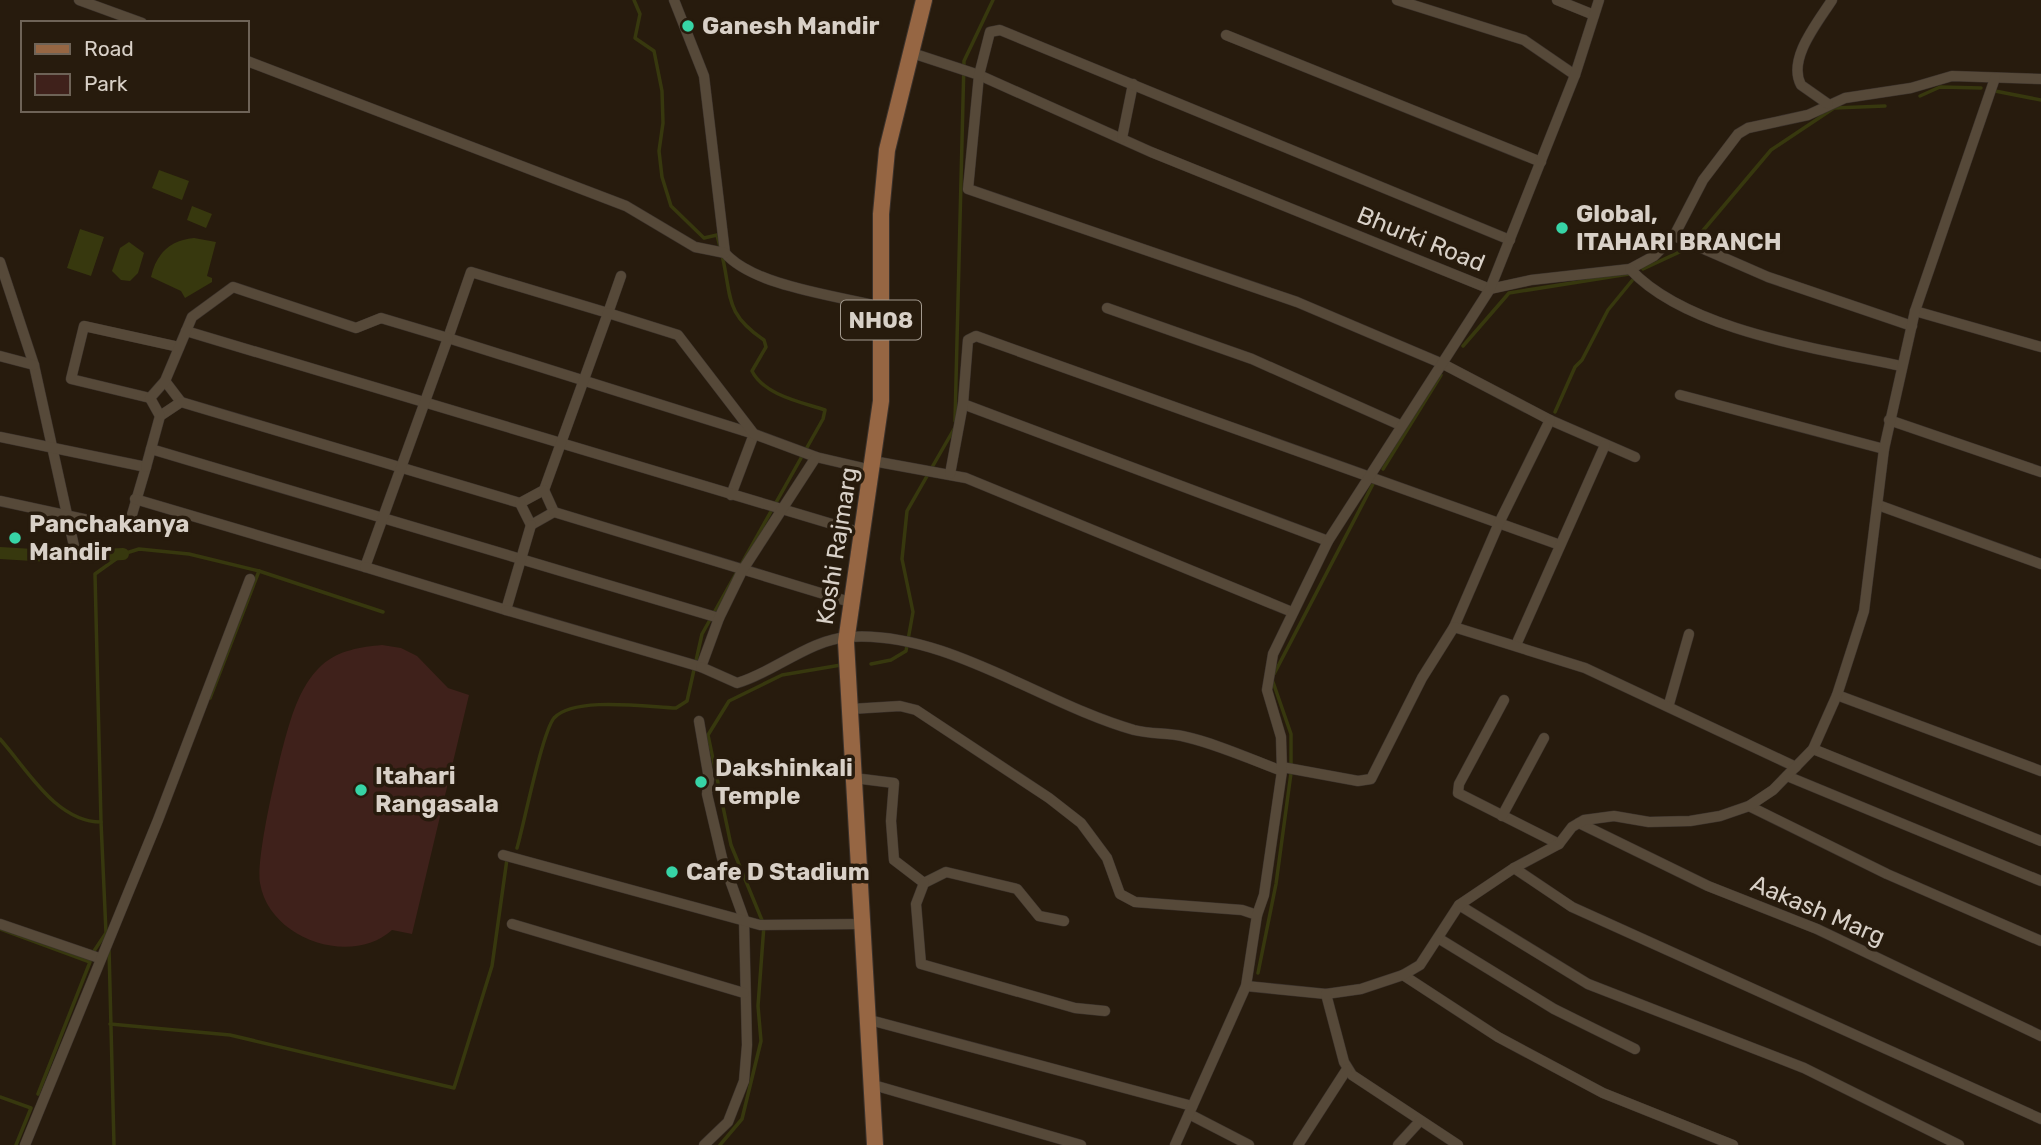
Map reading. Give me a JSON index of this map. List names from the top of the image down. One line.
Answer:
{"streets":{"main road":["NH08","Koshi Rajmarg"],"street":["Bhurki Road","Aakash Marg"]},"crossings":[["Bhurki Road","Koshi Rajmarg"]],"places":["Ganesh Mandir","Global, ITAHARI BRANCH","Panchakanya Mandir","Dakshinkali Temple","Itahari Rangasala","Cafe D Stadium"],"legend":["Road","Park"]}
